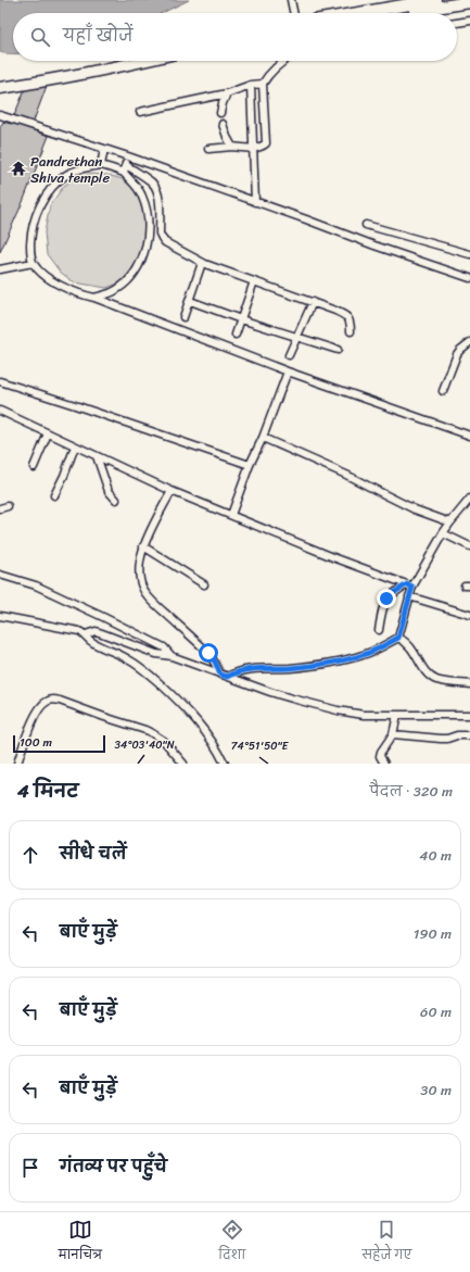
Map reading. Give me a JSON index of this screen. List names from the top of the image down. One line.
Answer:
{"places":{"temple":["Pandrethan Shiva temple"]},"scale_bar":"100 m","page":{"search":"यहाँ खोजें","scale":"100 m","heading":["4 मिनट","पैदल · 320 m"],"list":[["सीधे चलें","40 m"],["बाएँ मुड़ें","190 m"],["बाएँ मुड़ें","60 m"],["बाएँ मुड़ें","30 m"],"गंतव्य पर पहुँचे"],"nav":["मानचित्र","दिशा","सहेजे गए"]},"coordinates":["34°03'40\"N","74°51'50\"E"]}
